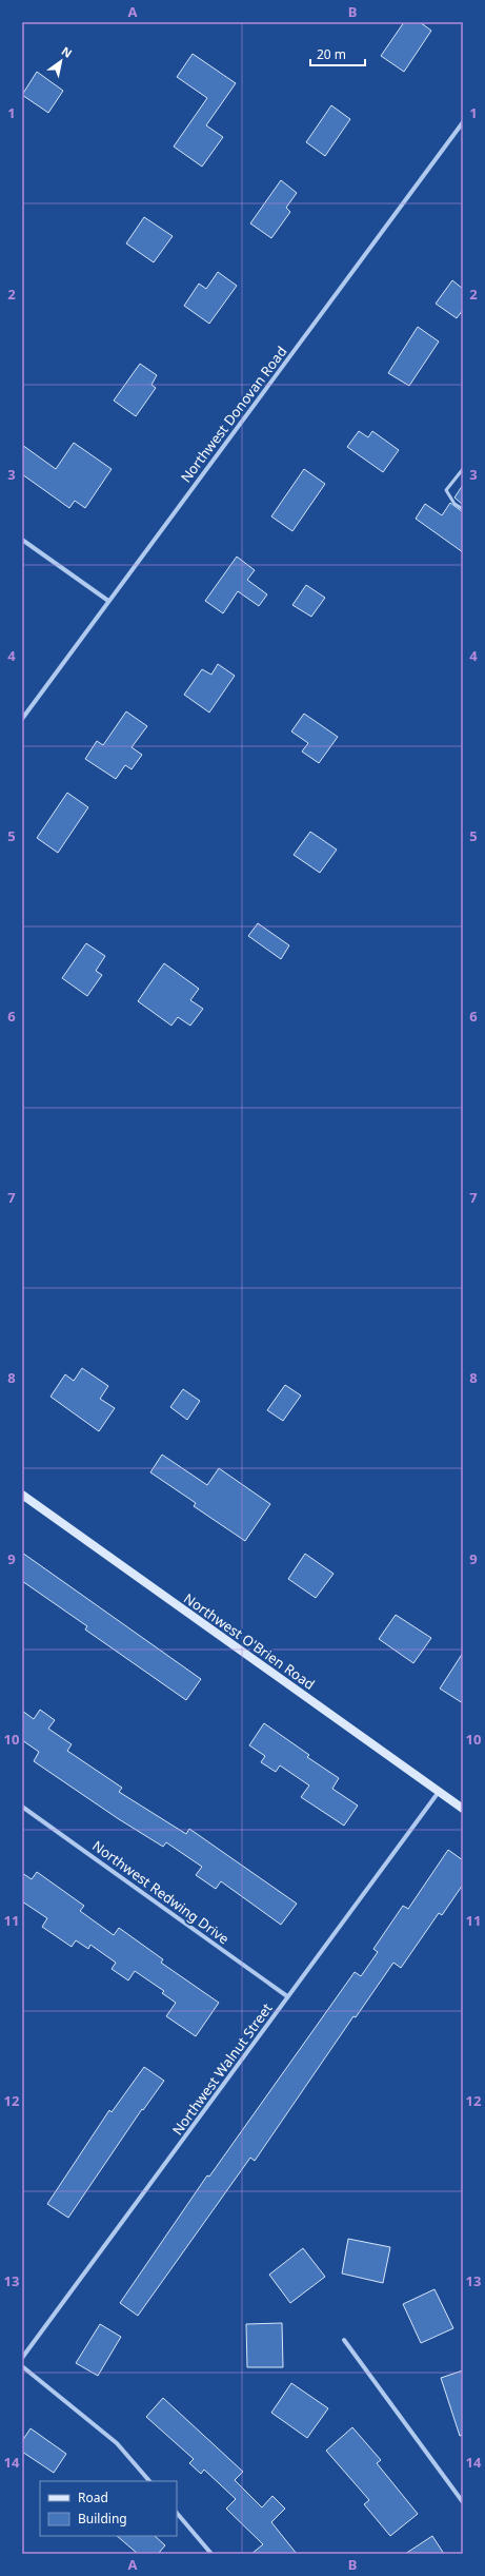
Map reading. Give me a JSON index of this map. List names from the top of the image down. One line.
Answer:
{"streets":{"street":["Northwest Donovan Road","Northwest O'Brien Road","Northwest Redwing Drive","Northwest Walnut Street"]},"crossings":[["Northwest O'Brien Road","Northwest Walnut Street"],["Northwest Redwing Drive","Northwest Walnut Street"]],"legend":["Road","Building"],"scale_bar":"20 m","north":"top right","grid":{"columns":["A","B"],"rows":["1","2","3","4","5","6","7","8","9","10","11","12","13","14"]}}
